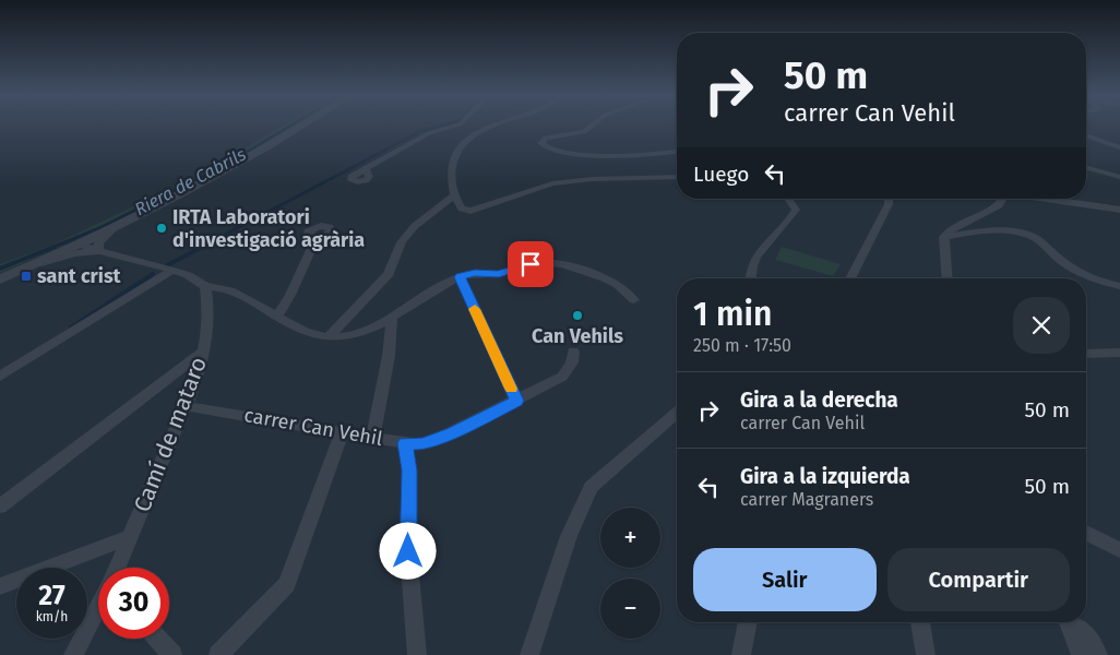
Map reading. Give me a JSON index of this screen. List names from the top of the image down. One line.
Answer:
{"streets":{"street":["carrer Can Vehil","Camí de mataro"]},"crossings":[["carrer Can Vehil","Camí de mataro"]],"water":["Riera de Cabrils"],"places":{"other":["IRTA Laboratori d'investigació agrària","Can Vehils"],"transit":["sant crist"]},"page":{"turn":["50 m","carrer Can Vehil"],"then":"Luego","heading":["1 min","250 m · 17:50"],"list":[{"name":"Gira a la derecha","note":"carrer Can Vehil","value":"50 m"},{"name":"Gira a la izquierda","note":"carrer Magraners","value":"50 m"}],"map_buttons":["+","−"],"buttons":["Salir","Compartir"],"speed":"27 km/h","limit":"30"}}
